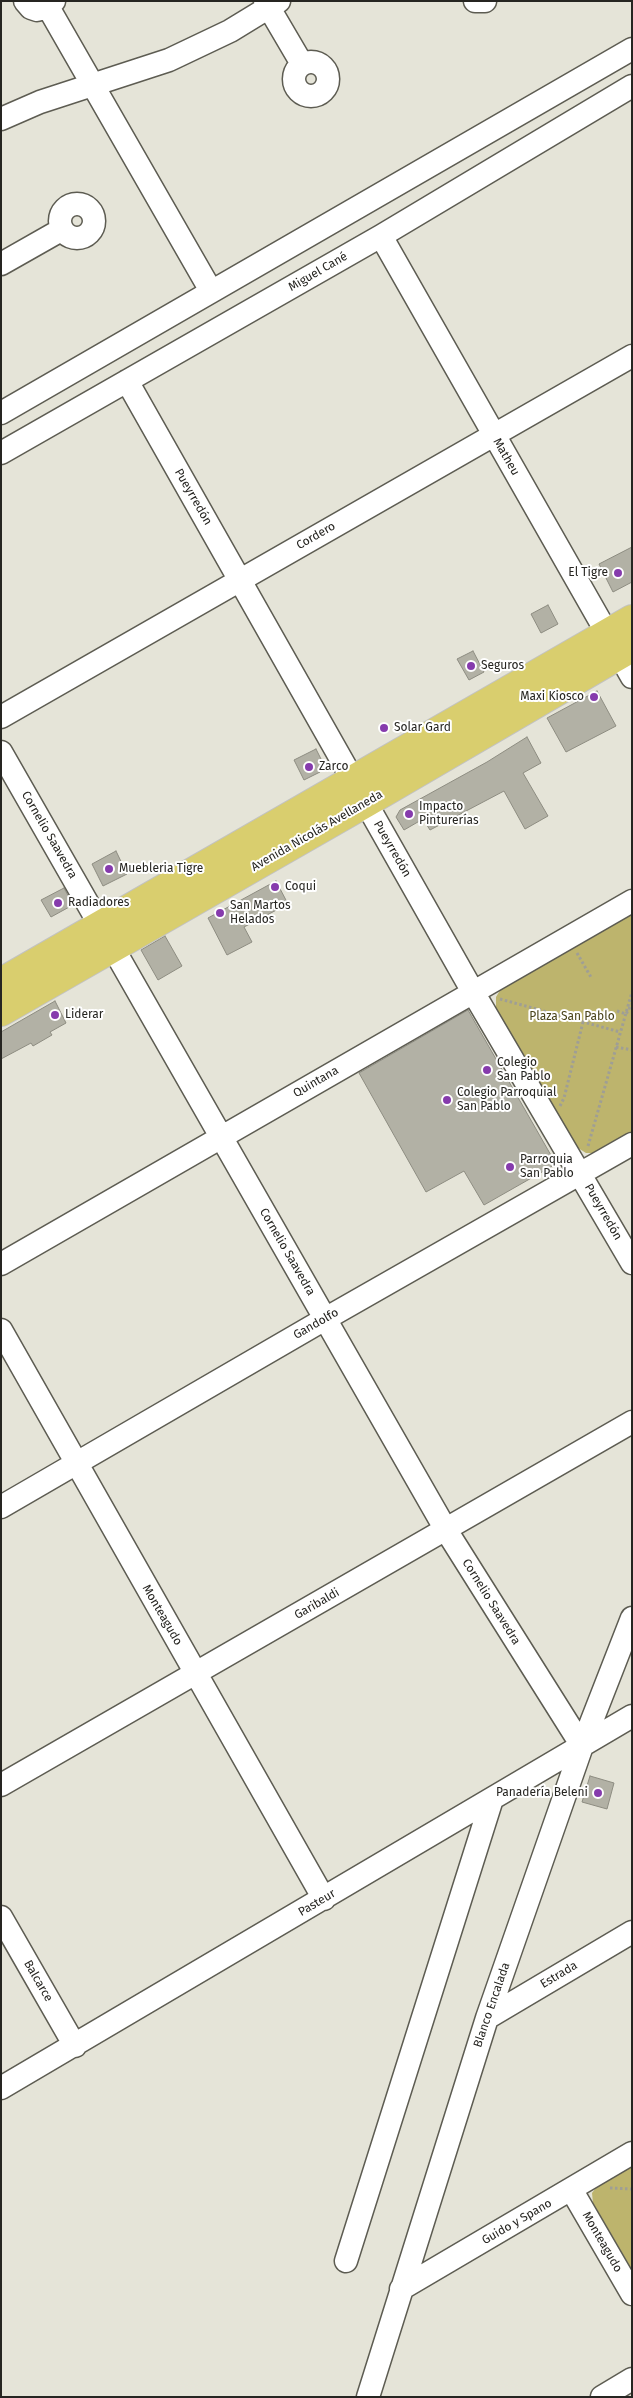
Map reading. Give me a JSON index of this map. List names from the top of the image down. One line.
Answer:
{"streets":{"main road":["Avenida Nicolás Avellaneda"],"street":["Miguel Cané","Matheu","Pueyrredón","Cordero","Cornelio Saavedra","Quintana","Gandolfo","Garibaldi","Monteagudo","Pasteur","Estrada","Balcarce","Blanco Encalada","Guido y Spano"]},"crossings":[["Miguel Cané","Matheu"],["Miguel Cané","Pueyrredón"],["Matheu","Cordero"],["Matheu","Avenida Nicolás Avellaneda"],["Pueyrredón","Cordero"],["Pueyrredón","Avenida Nicolás Avellaneda"],["Pueyrredón","Quintana"],["Pueyrredón","Gandolfo"],["Avenida Nicolás Avellaneda","Cornelio Saavedra"],["Cornelio Saavedra","Quintana"],["Cornelio Saavedra","Gandolfo"],["Cornelio Saavedra","Garibaldi"],["Cornelio Saavedra","Pasteur"],["Cornelio Saavedra","Blanco Encalada"],["Gandolfo","Monteagudo"],["Garibaldi","Monteagudo"],["Monteagudo","Pasteur"],["Monteagudo","Guido y Spano"],["Pasteur","Balcarce"],["Pasteur","Blanco Encalada"],["Estrada","Blanco Encalada"],["Blanco Encalada","Guido y Spano"]],"parks":["Plaza San Pablo"],"places":["El Tigre","Seguros","Maxi Kiosco","Solar Gard","Zarco","Impacto Pinturerías","Muebleria Tigre","Coqui","Radiadores","San Martos Helados","Liderar","Colegio San Pablo","Colegio Parroquial San Pablo","Parroquia San Pablo","Panadería Beleni"]}
